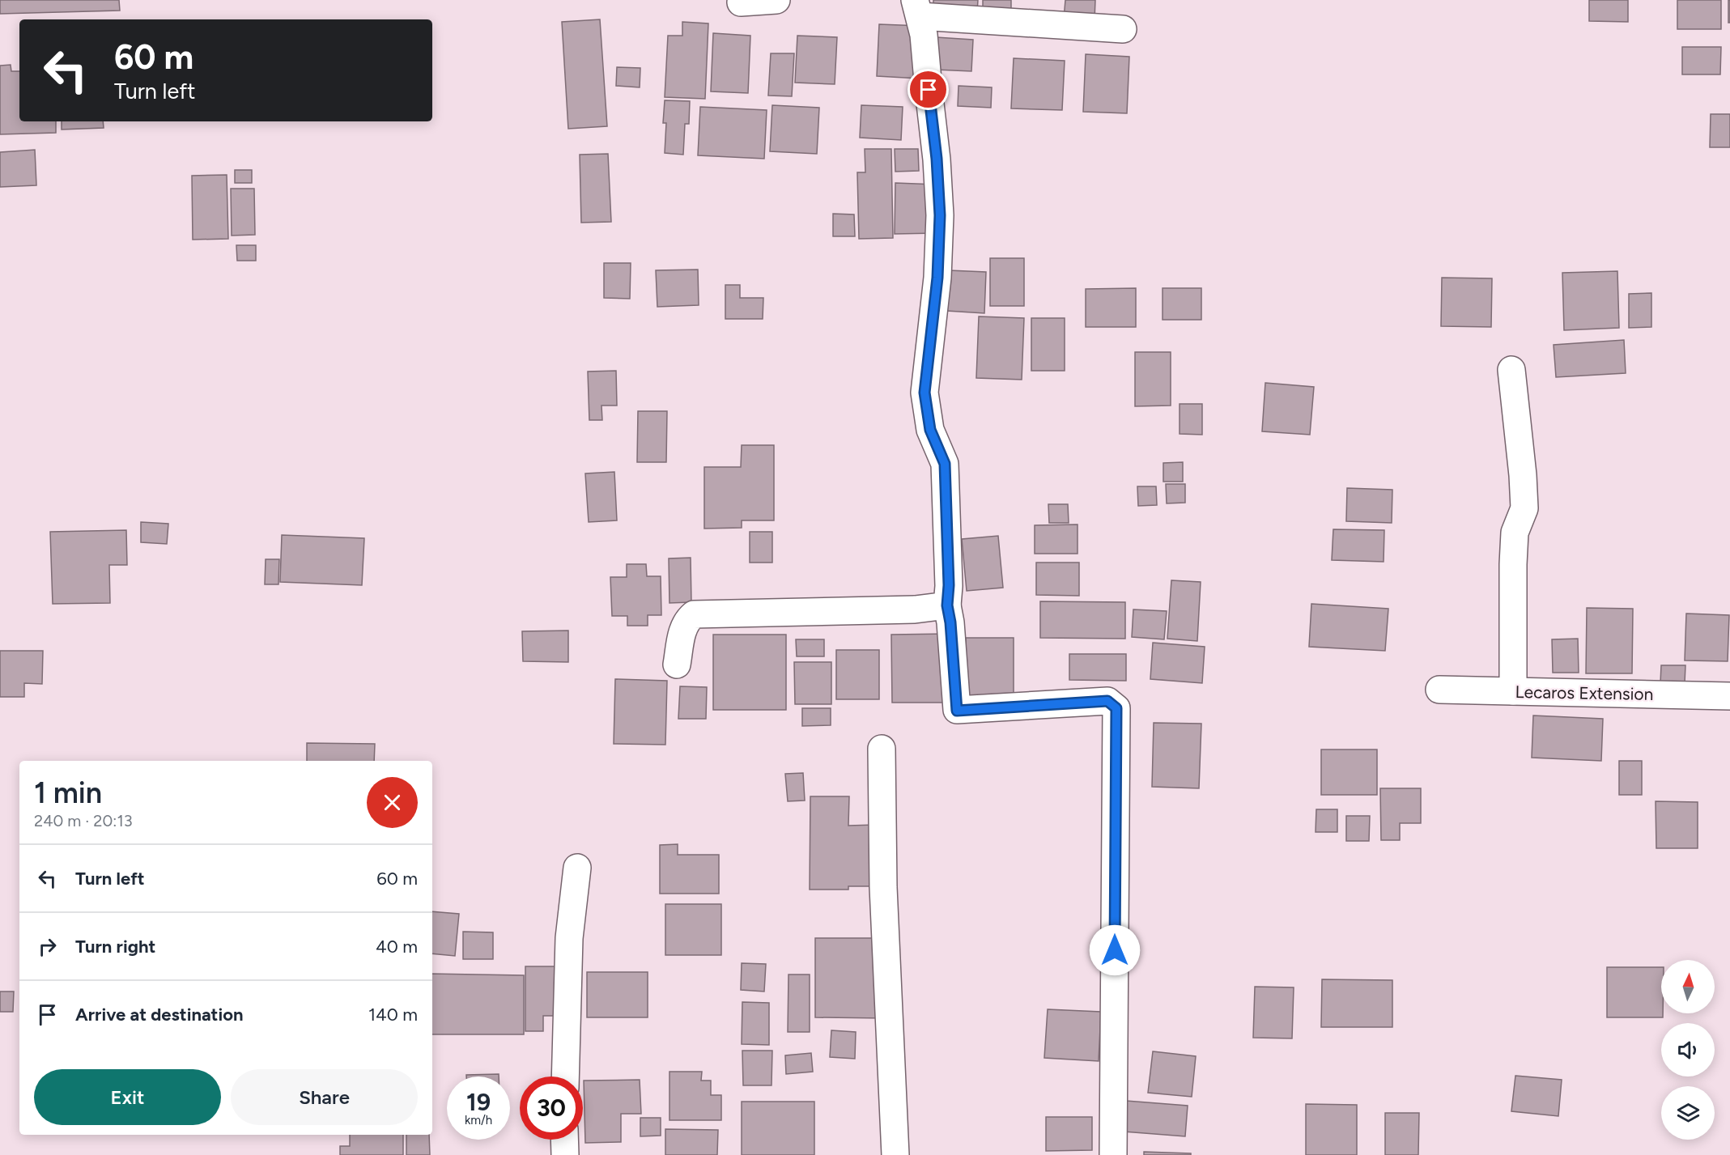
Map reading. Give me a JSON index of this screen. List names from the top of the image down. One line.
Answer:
{"streets":{"street":["Lecaros Extension"]},"north":"top","page":{"turn":["60 m","Turn left"],"heading":["1 min","240 m · 20:13"],"list":[{"name":"Turn left","value":"60 m"},{"name":"Turn right","value":"40 m"},{"name":"Arrive at destination","value":"140 m"}],"buttons":["Exit","Share"],"speed":"19 km/h","limit":"30"}}
